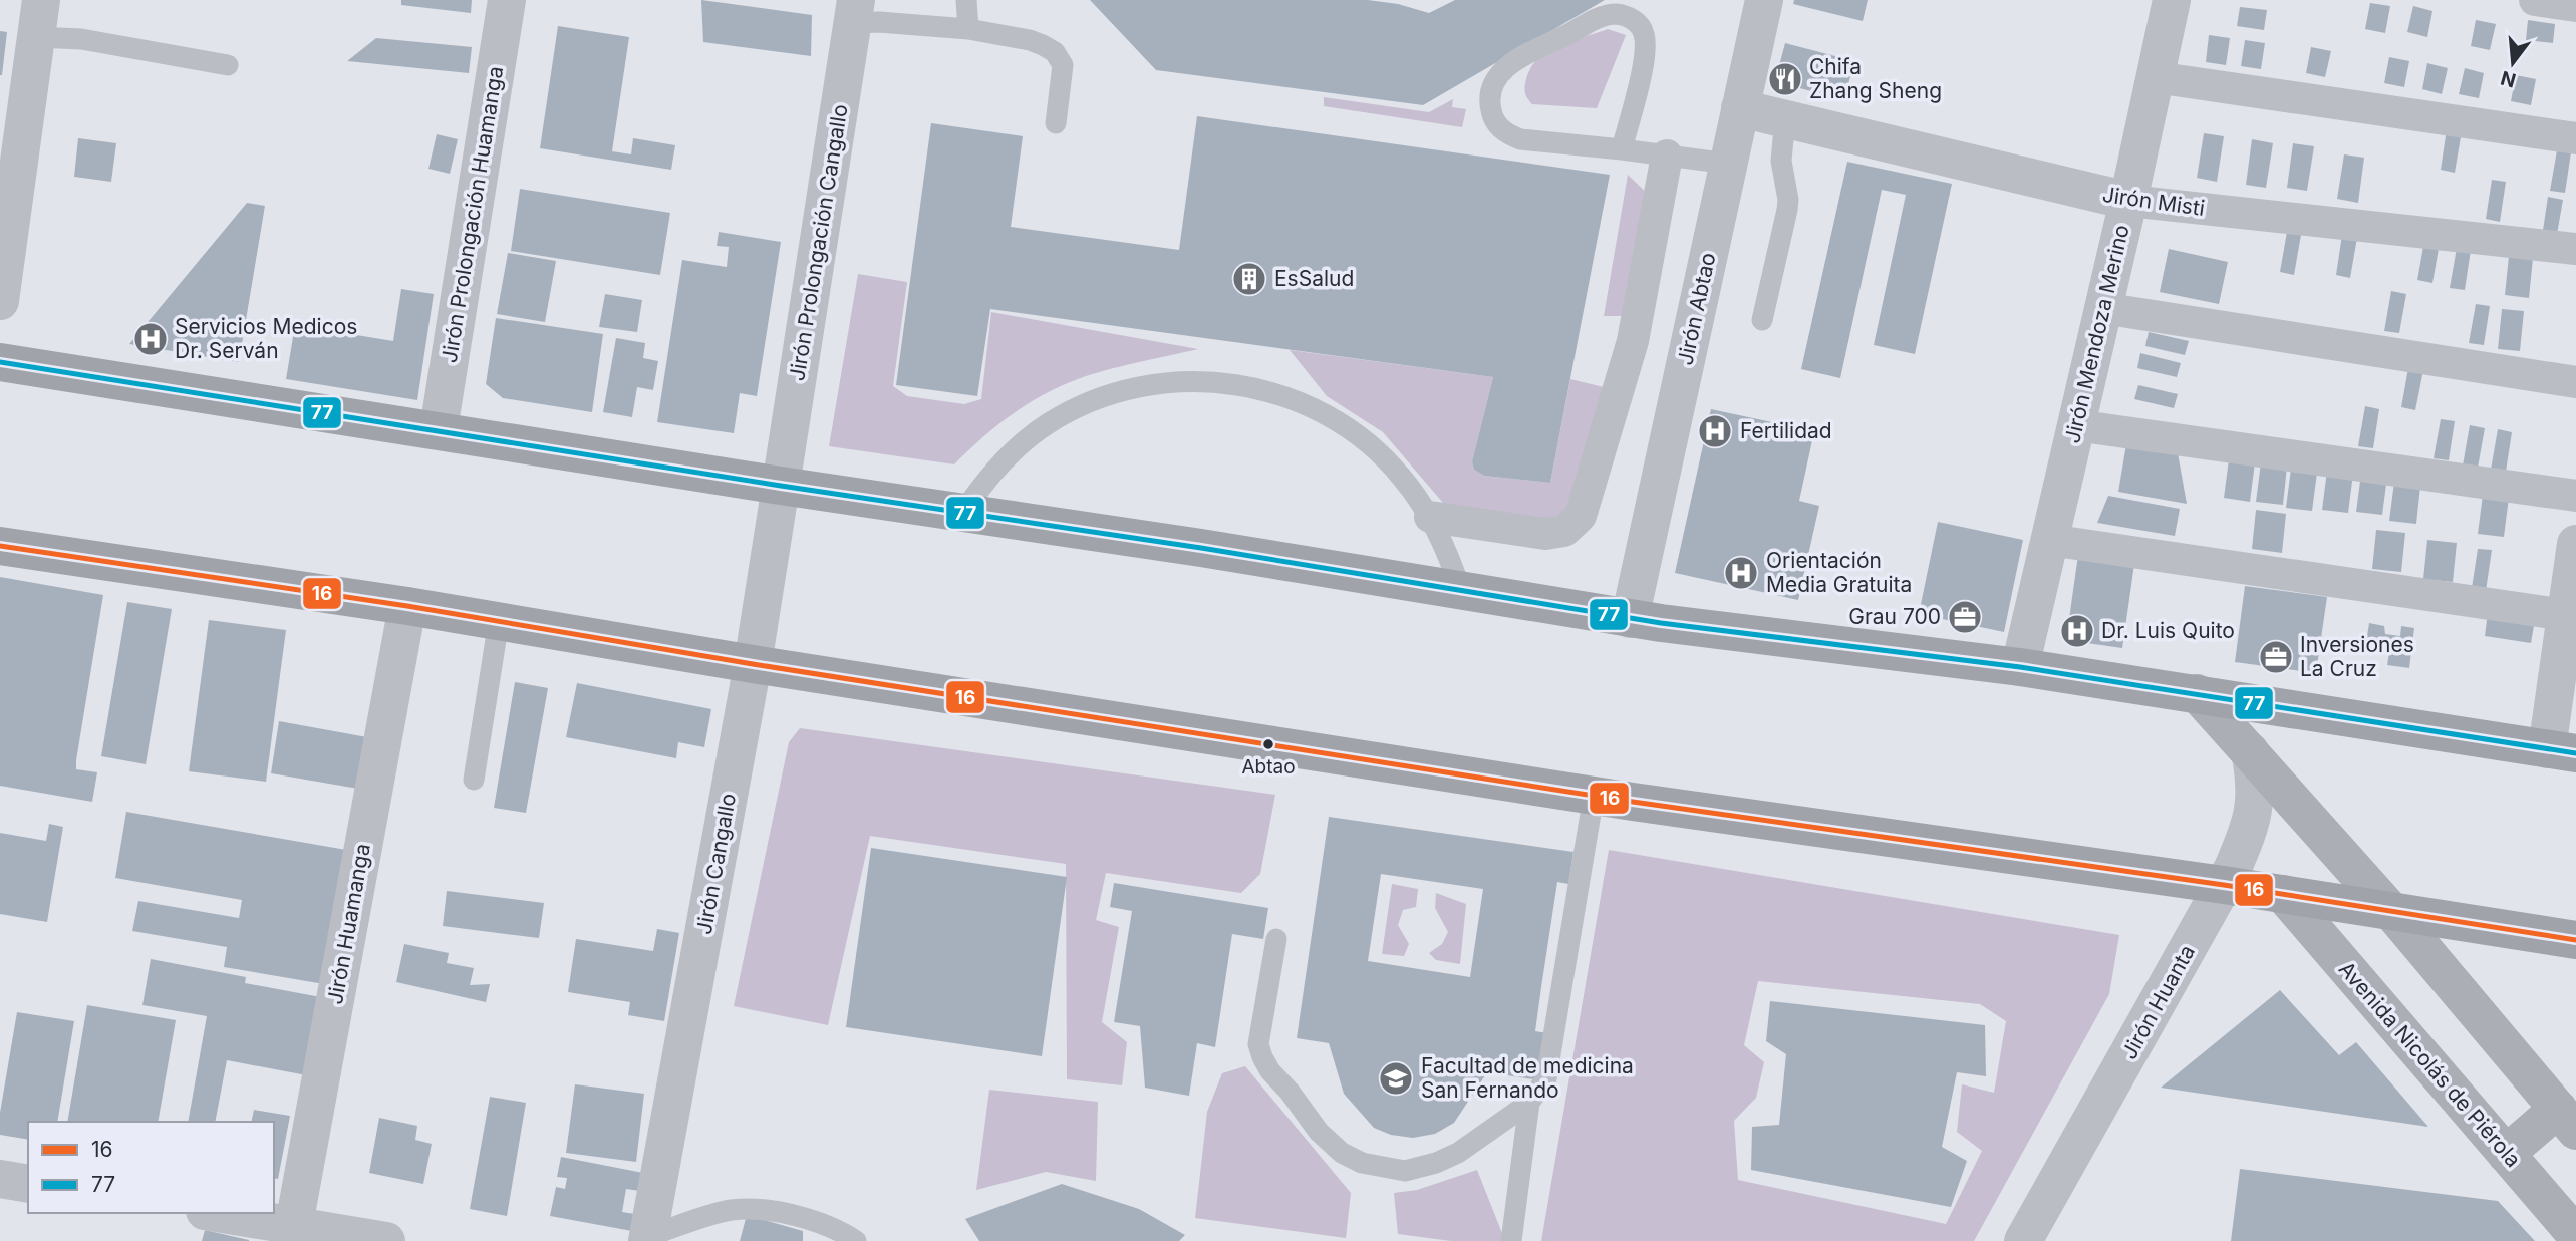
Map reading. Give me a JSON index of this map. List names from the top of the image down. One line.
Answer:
{"streets":{"main road":["Avenida Nicolás de Piérola"],"street":["Jirón Misti","Jirón Prolongación Huamanga","Jirón Prolongación Cangallo","Jirón Abtao","Jirón Mendoza Merino","Jirón Cangallo","Jirón Huamanga","Jirón Huanta"]},"crossings":[["Jirón Misti","Jirón Abtao"],["Jirón Misti","Jirón Mendoza Merino"],["Jirón Prolongación Cangallo","Jirón Cangallo"]],"places":{"restaurant":["Chifa Zhang Sheng"],"building":["EsSalud"],"hospital":["Servicios Medicos Dr. Serván","Fertilidad","Orientación Media Gratuita","Dr. Luis Quito"],"office":["Grau 700","Inversiones La Cruz"],"other":["Abtao"],"school or university":["Facultad de medicina San Fernando"]},"lines":["transit line 77","transit line 16"],"legend":["16","77"],"north":"bottom"}
